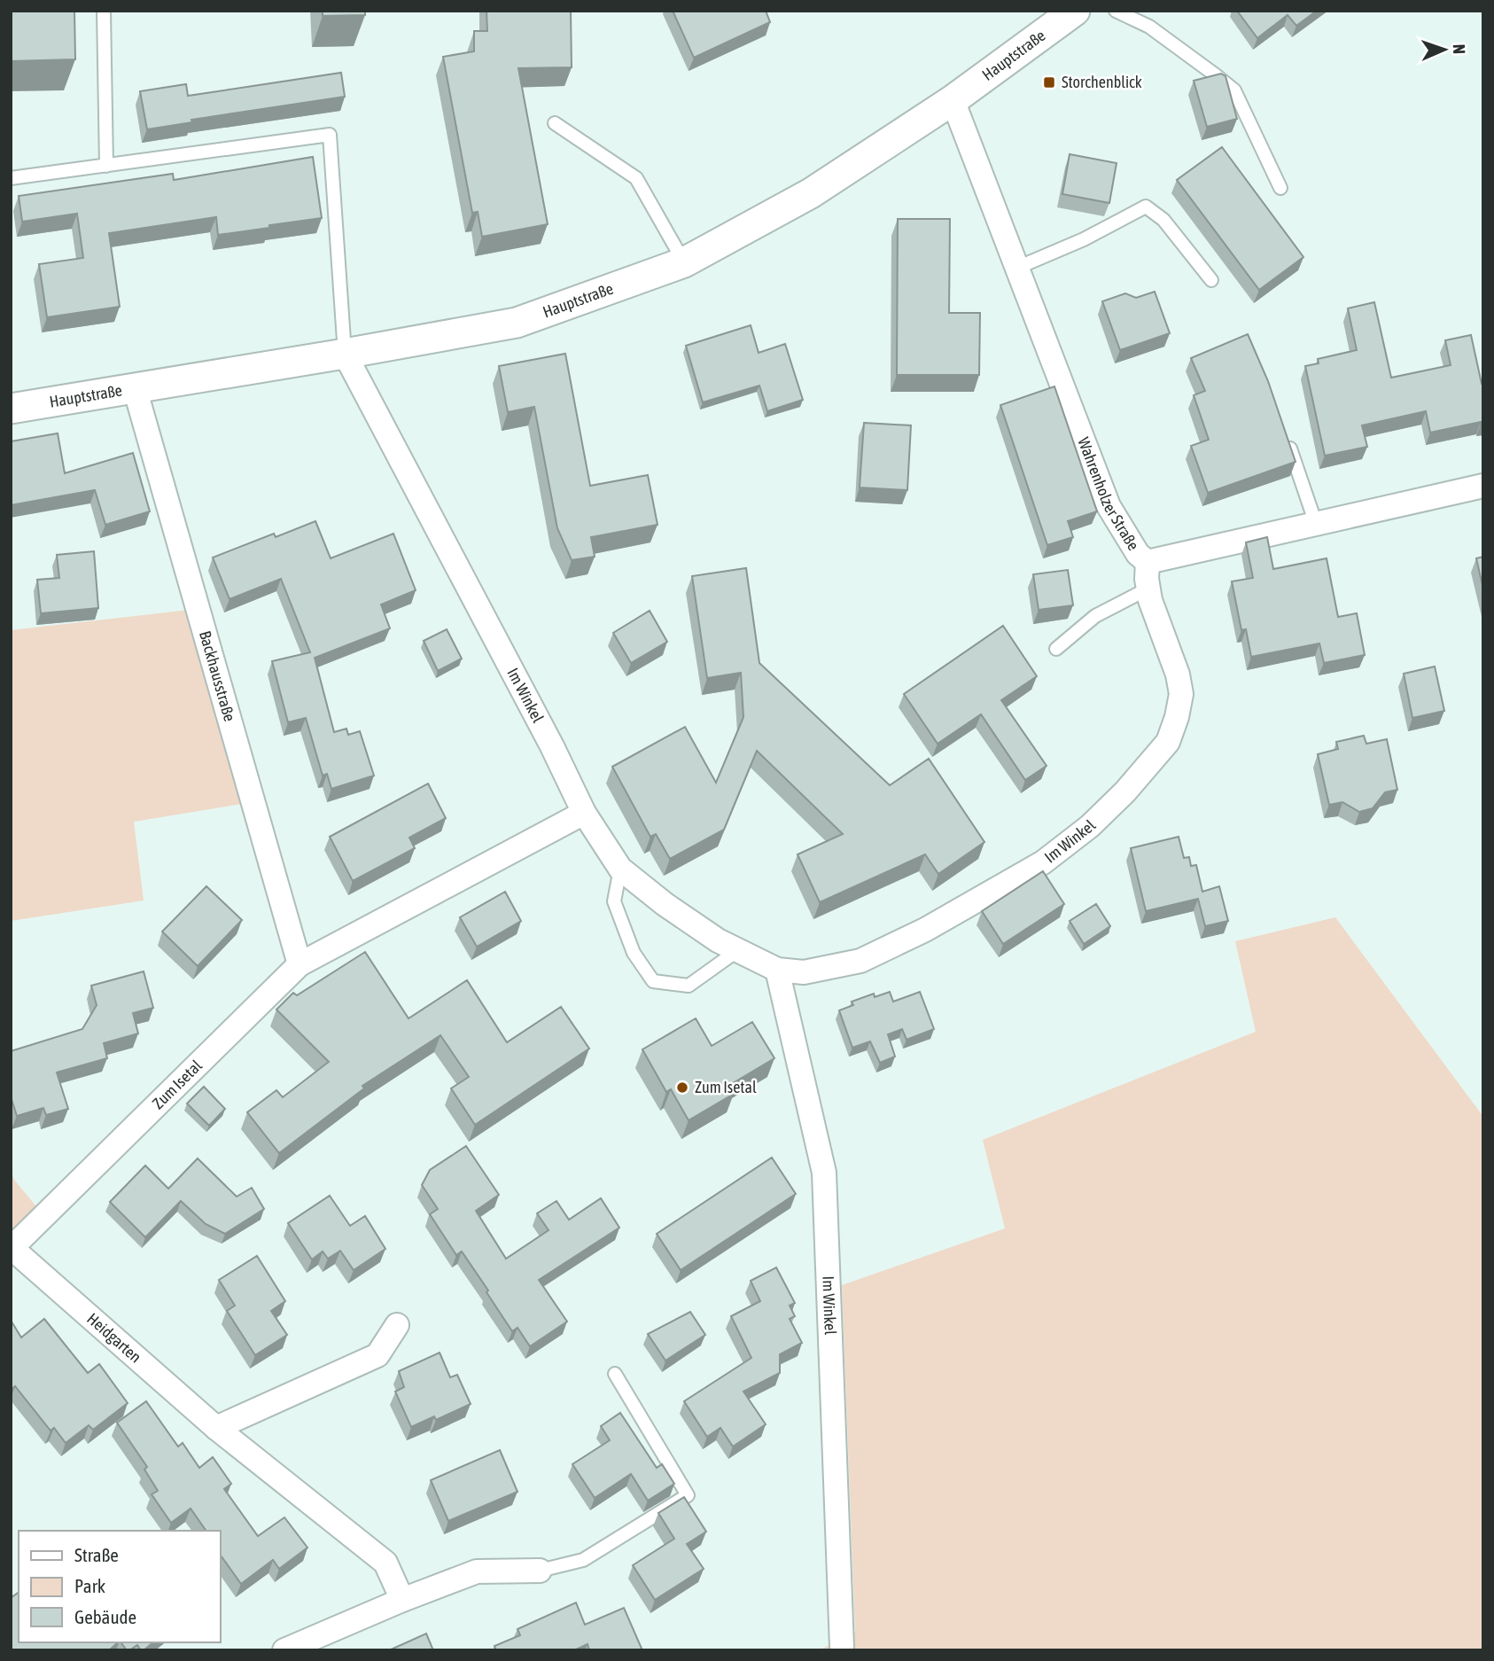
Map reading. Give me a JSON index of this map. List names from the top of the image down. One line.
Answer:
{"streets":{"street":["Hauptstraße","Wahrenholzer Straße","Backhausstraße","Im Winkel","Zum Isetal","Heidgarten"]},"crossings":[["Hauptstraße","Wahrenholzer Straße"],["Hauptstraße","Backhausstraße"],["Hauptstraße","Im Winkel"],["Wahrenholzer Straße","Im Winkel"],["Backhausstraße","Zum Isetal"],["Im Winkel","Zum Isetal"],["Zum Isetal","Heidgarten"]],"places":{"transit":["Storchenblick"],"other":["Zum Isetal"]},"legend":["Straße","Park","Gebäude"],"north":"right"}
